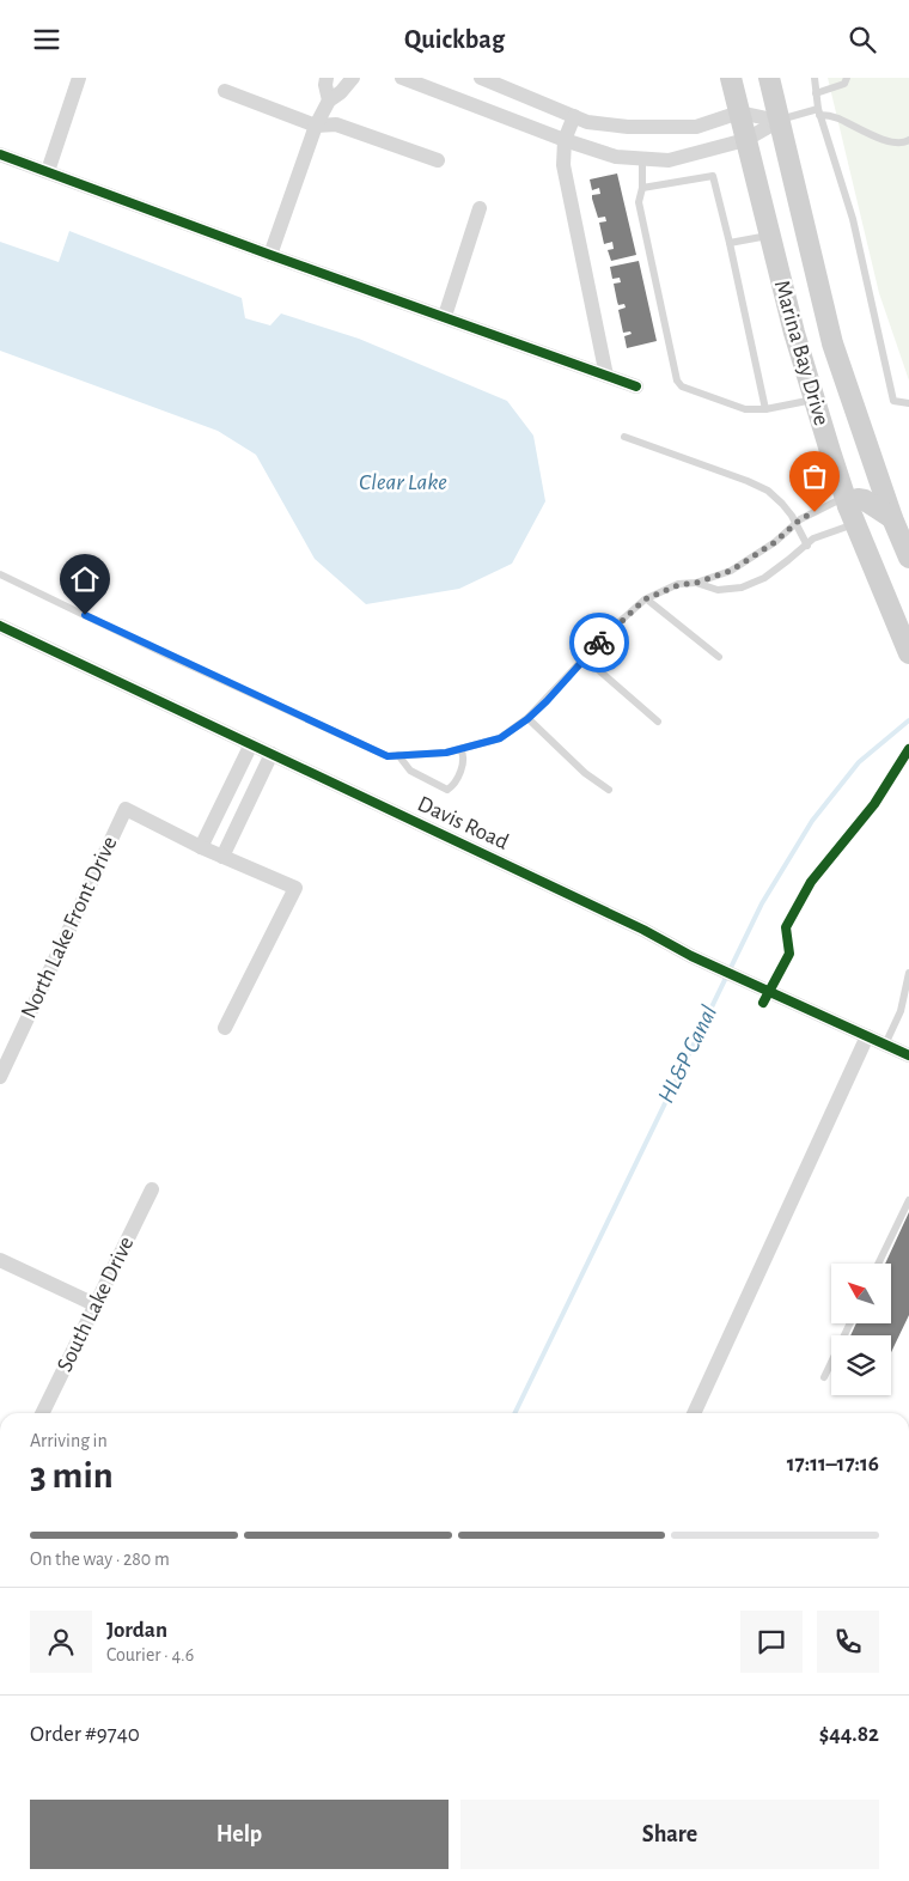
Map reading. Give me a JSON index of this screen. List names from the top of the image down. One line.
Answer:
{"streets":{"main road":["Marina Bay Drive"],"street":["Davis Road","North Lake Front Drive","South Lake Drive"]},"water":["Clear Lake","HL&P Canal"],"north":"top left","page":{"header":"Quickbag","heading":["3 min","Arriving in","17:11–17:16"],"panel":["Jordan","Courier · 4.6","Order #9740","$44.82"],"bar":"On the way · 280 m","buttons":["Help","Share"]}}
